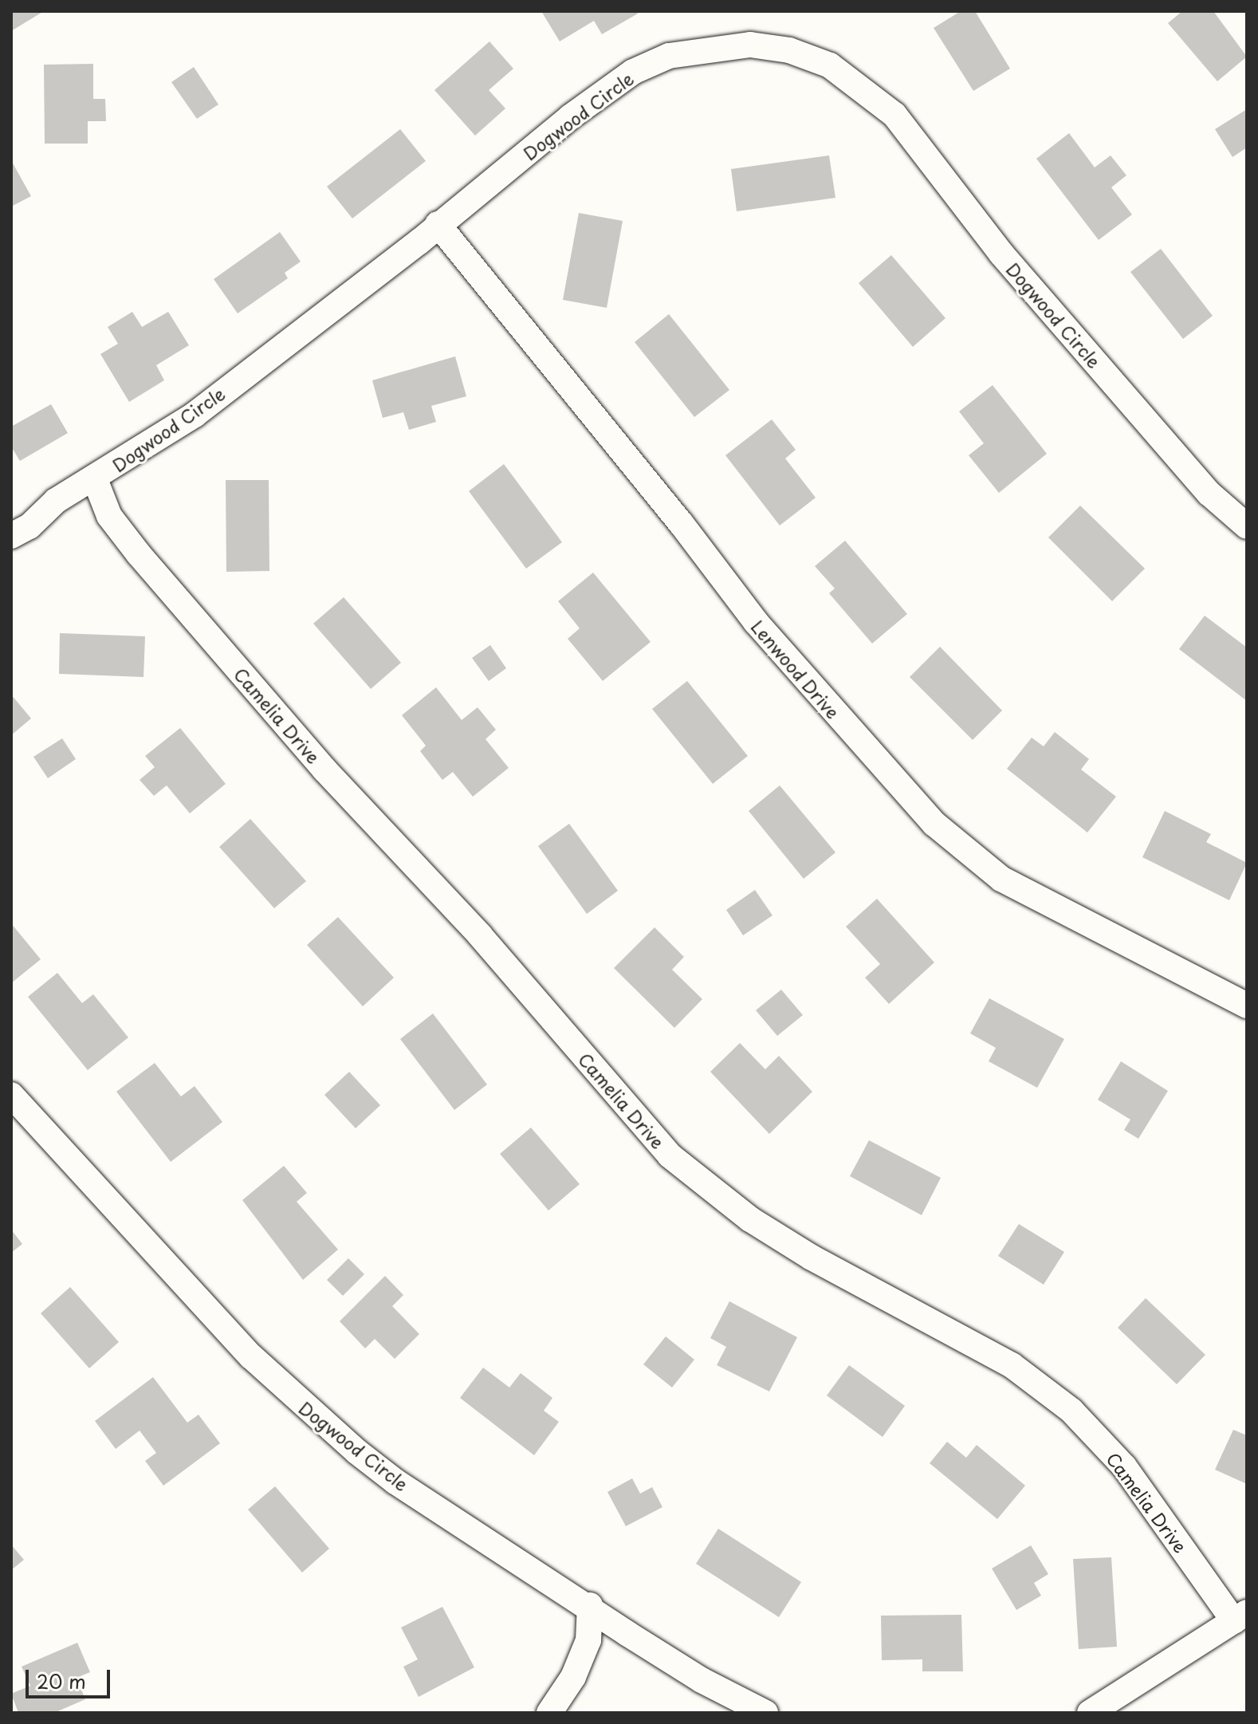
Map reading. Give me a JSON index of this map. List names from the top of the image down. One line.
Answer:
{"streets":{"street":["Dogwood Circle","Lenwood Drive","Camelia Drive"]},"crossings":[["Dogwood Circle","Lenwood Drive"],["Dogwood Circle","Camelia Drive"]],"scale_bar":"20 m"}
